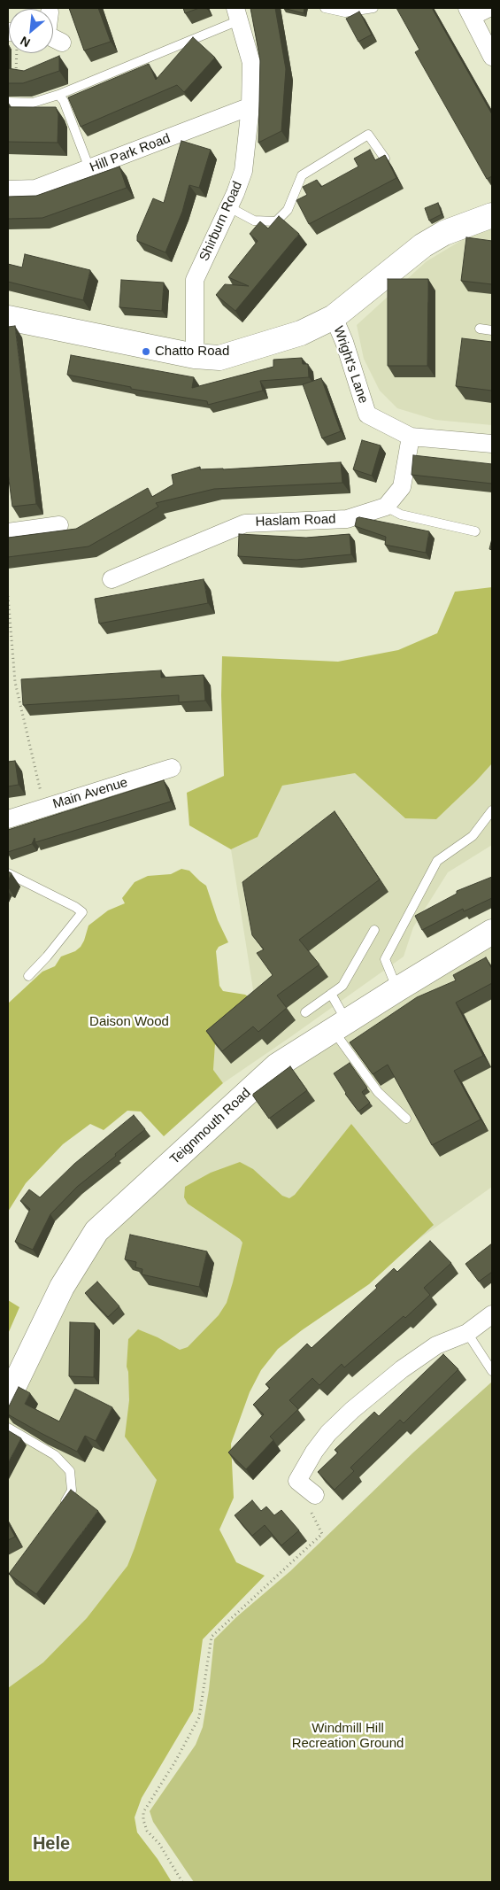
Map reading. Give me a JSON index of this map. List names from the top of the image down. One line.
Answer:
{"streets":{"street":["Hill Park Road","Shirburn Road","Wright's Lane","Haslam Road","Main Avenue","Teignmouth Road"]},"crossings":[["Hill Park Road","Shirburn Road"]],"districts":["Hele"],"parks":["Daison Wood","Windmill Hill Recreation Ground"],"places":["Chatto Road"],"north":"bottom left"}
